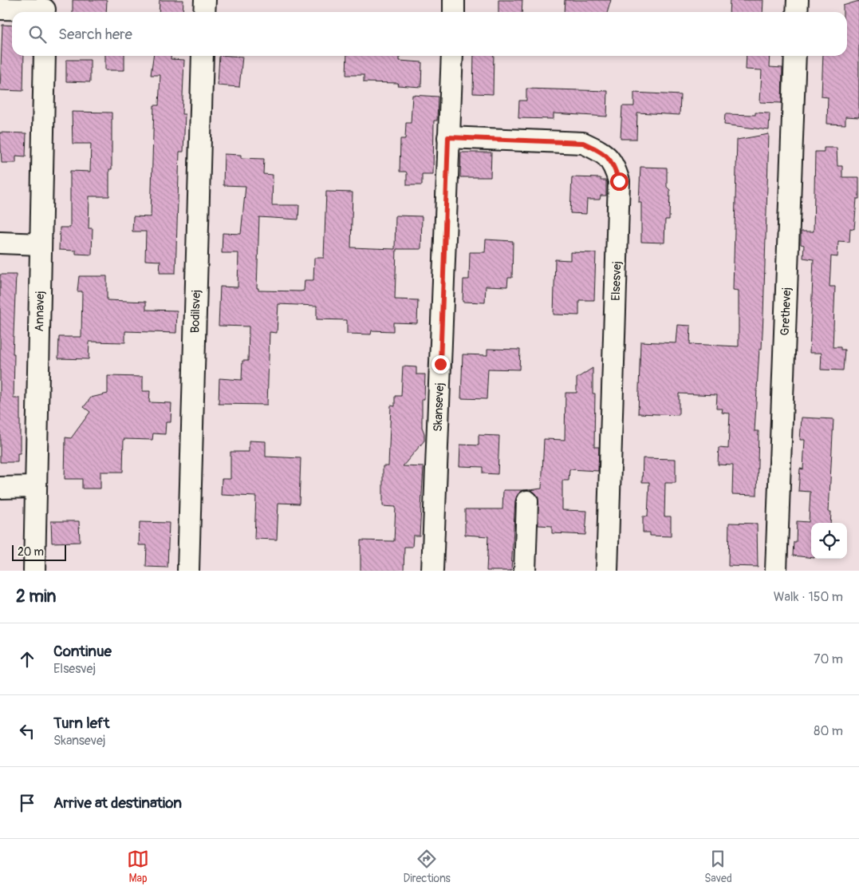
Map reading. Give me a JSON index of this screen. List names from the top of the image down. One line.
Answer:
{"streets":{"street":["Elsesvej","Annavej","Bodilsvej","Grethevej","Skansevej"]},"crossings":[["Elsesvej","Skansevej"]],"scale_bar":"20 m","page":{"search":"Search here","scale":"20 m","heading":["2 min","Walk · 150 m"],"list":[["Continue","Elsesvej","70 m"],["Turn left","Skansevej","80 m"],"Arrive at destination"],"nav":["Map","Directions","Saved"]}}
